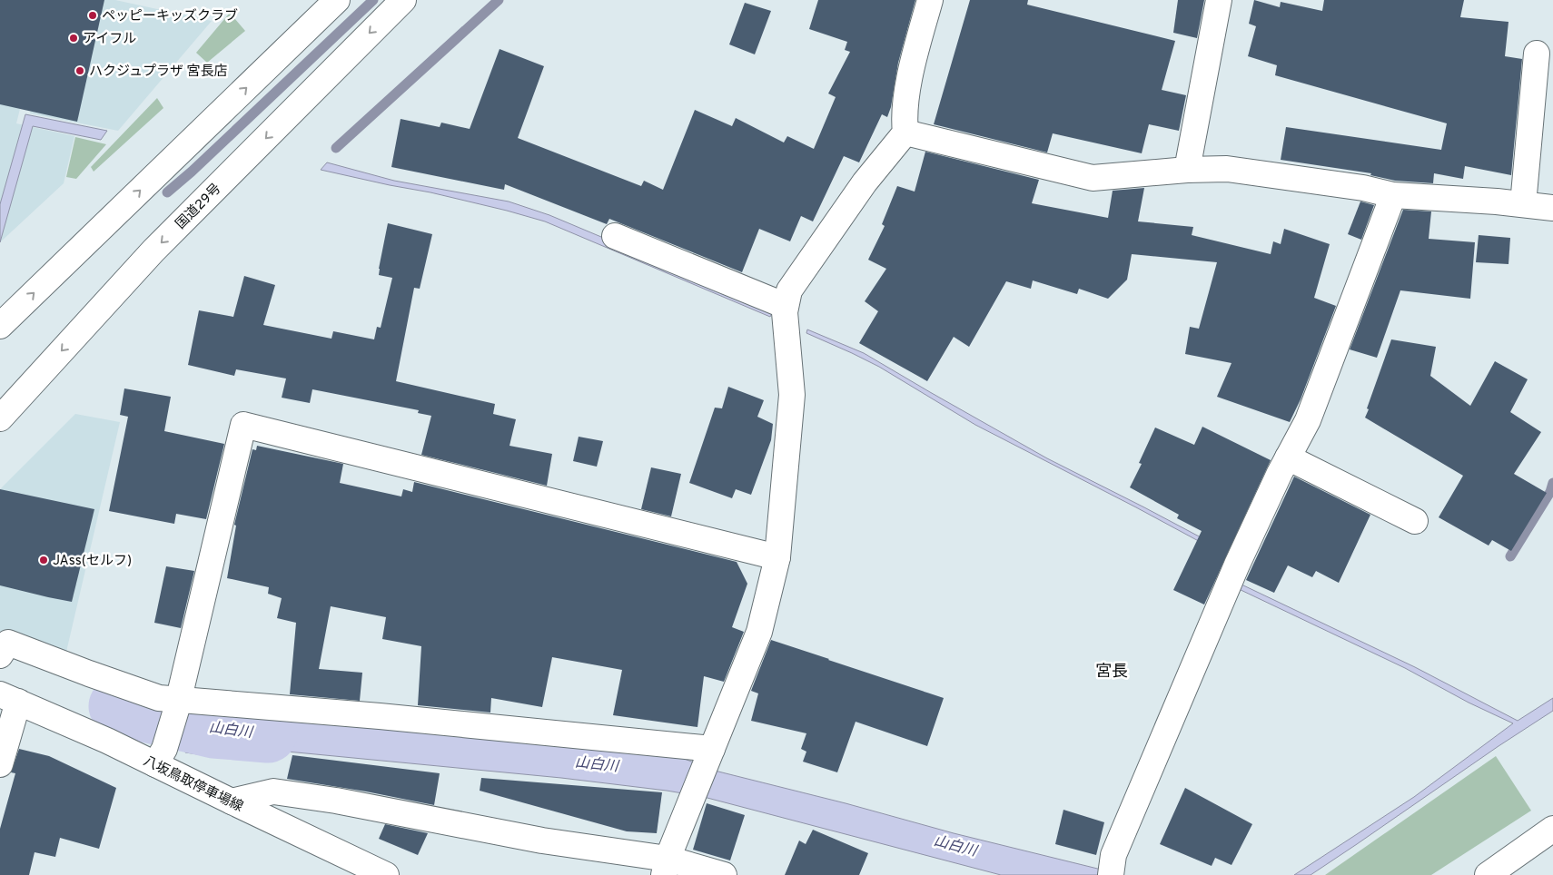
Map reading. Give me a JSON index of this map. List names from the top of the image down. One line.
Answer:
{"streets":{"main road":["国道29号","八坂鳥取停車場線"]},"districts":["宮長"],"water":["山白川"],"places":["ペッピーキッズクラブ","アイフル","ハクジュプラザ 宮長店","JAss(セルフ)"]}
